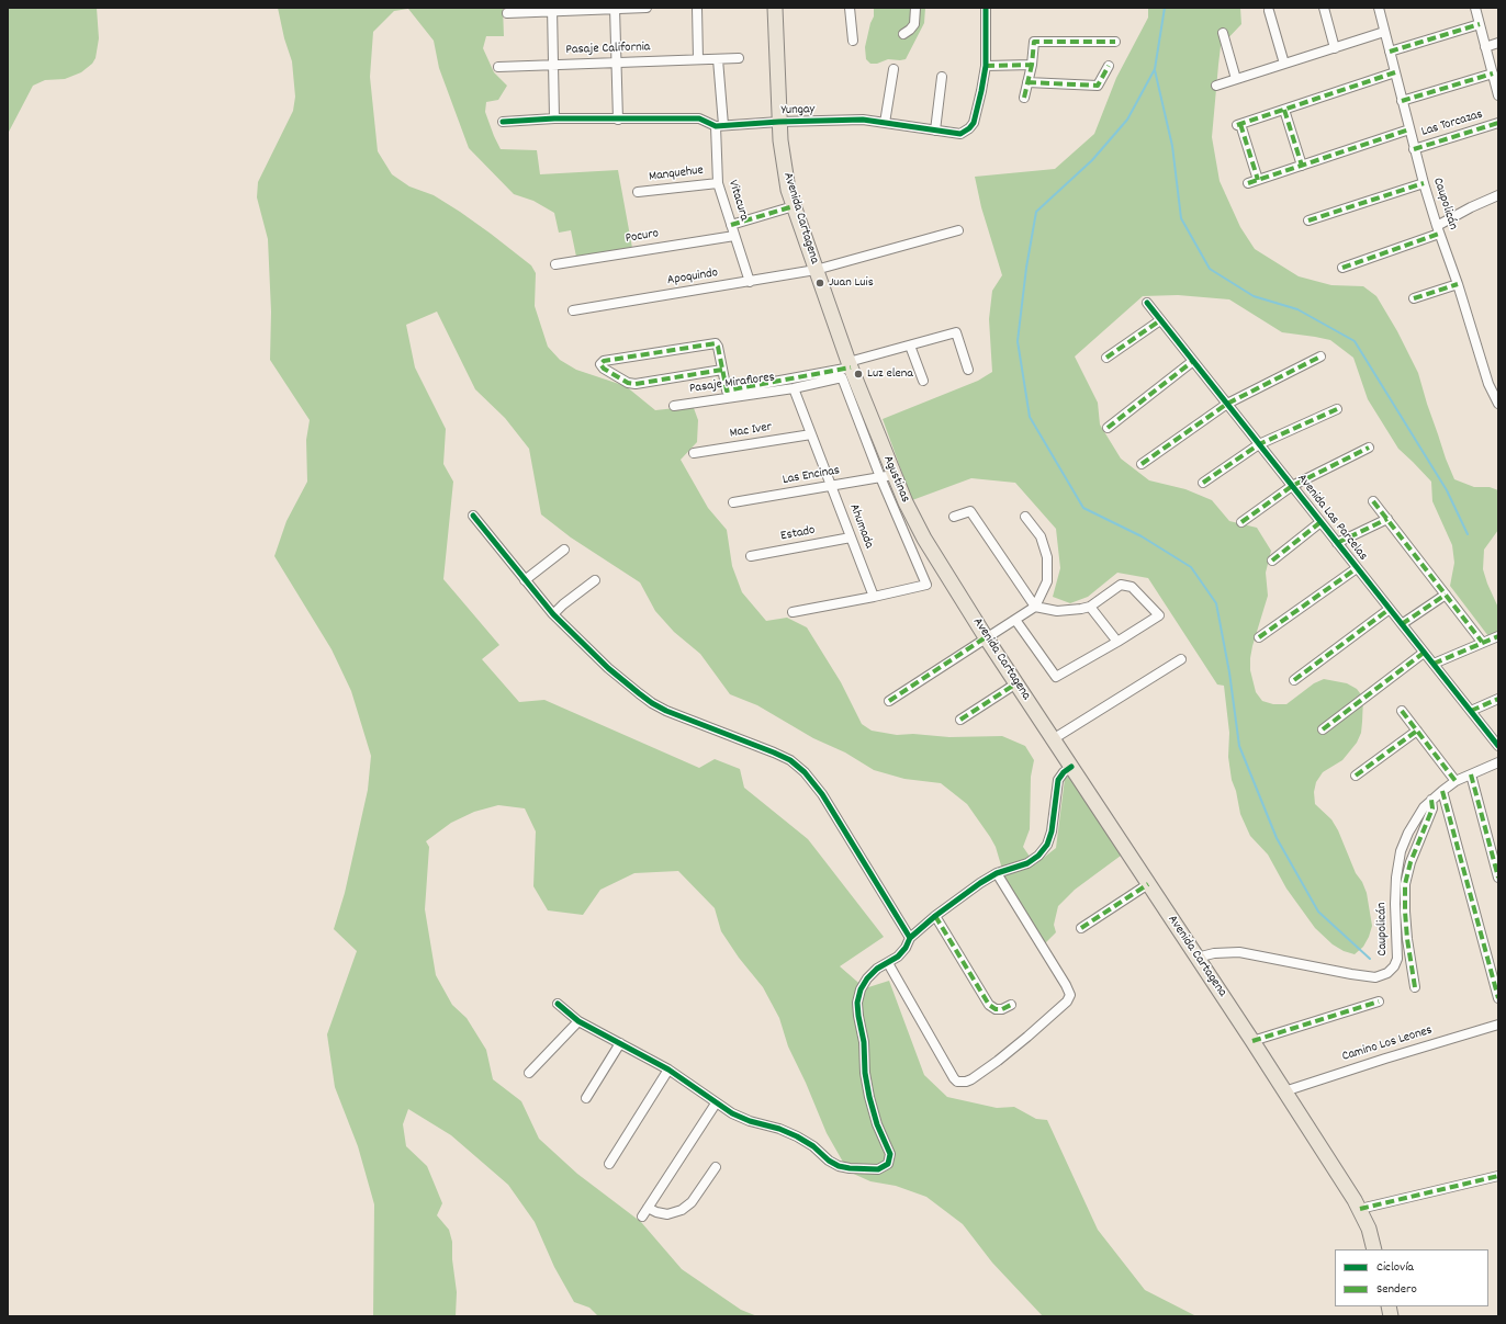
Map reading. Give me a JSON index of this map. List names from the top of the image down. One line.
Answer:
{"streets":{"main road":["Avenida Cartagena"],"street":["Pasaje California","Yungay","Las Torcazas","Manquehue","Vitacura","Caupolicán","Pocuro","Apoquindo","Pasaje Miraflores","Mac Iver","Las Encinas","Agustinas","Avenida Las Parcelas","Ahumada","Estado","Camino Los Leones"]},"crossings":[["Yungay","Vitacura"],["Yungay","Avenida Cartagena"],["Las Torcazas","Caupolicán"],["Manquehue","Vitacura"],["Vitacura","Pocuro"],["Vitacura","Apoquindo"],["Caupolicán","Avenida Cartagena"],["Avenida Cartagena","Apoquindo"],["Avenida Cartagena","Las Encinas"],["Avenida Cartagena","Agustinas"],["Avenida Cartagena","Camino Los Leones"],["Pasaje Miraflores","Agustinas"],["Pasaje Miraflores","Ahumada"],["Mac Iver","Ahumada"],["Las Encinas","Agustinas"],["Las Encinas","Ahumada"],["Agustinas","Ahumada"],["Ahumada","Estado"]],"places":["Juan Luis","Luz elena"],"legend":["Ciclovía","Sendero"]}
